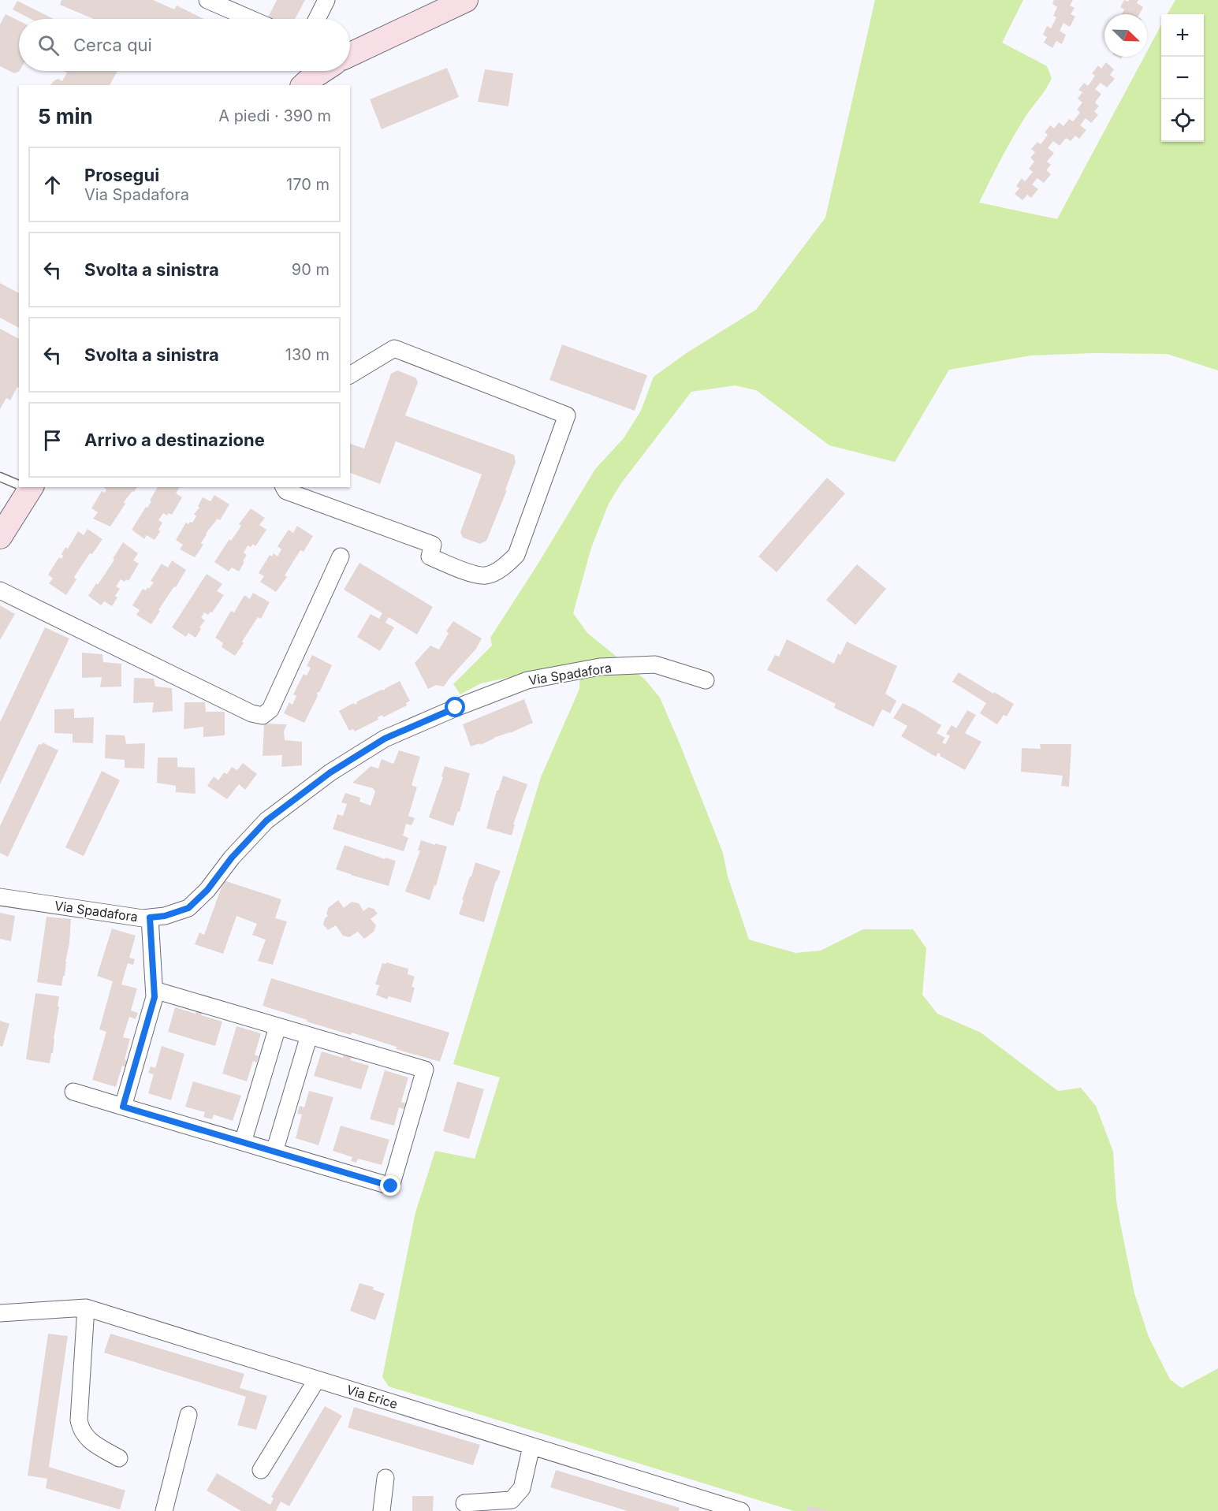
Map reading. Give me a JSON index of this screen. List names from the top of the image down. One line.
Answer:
{"streets":{"street":["Via Spadafora","Via Erice"]},"north":"bottom right","page":{"map_buttons":["+","−"],"search":"Cerca qui","heading":["5 min","A piedi · 390 m"],"list":[["Prosegui","Via Spadafora","170 m"],["Svolta a sinistra","90 m"],["Svolta a sinistra","130 m"],"Arrivo a destinazione"]}}
